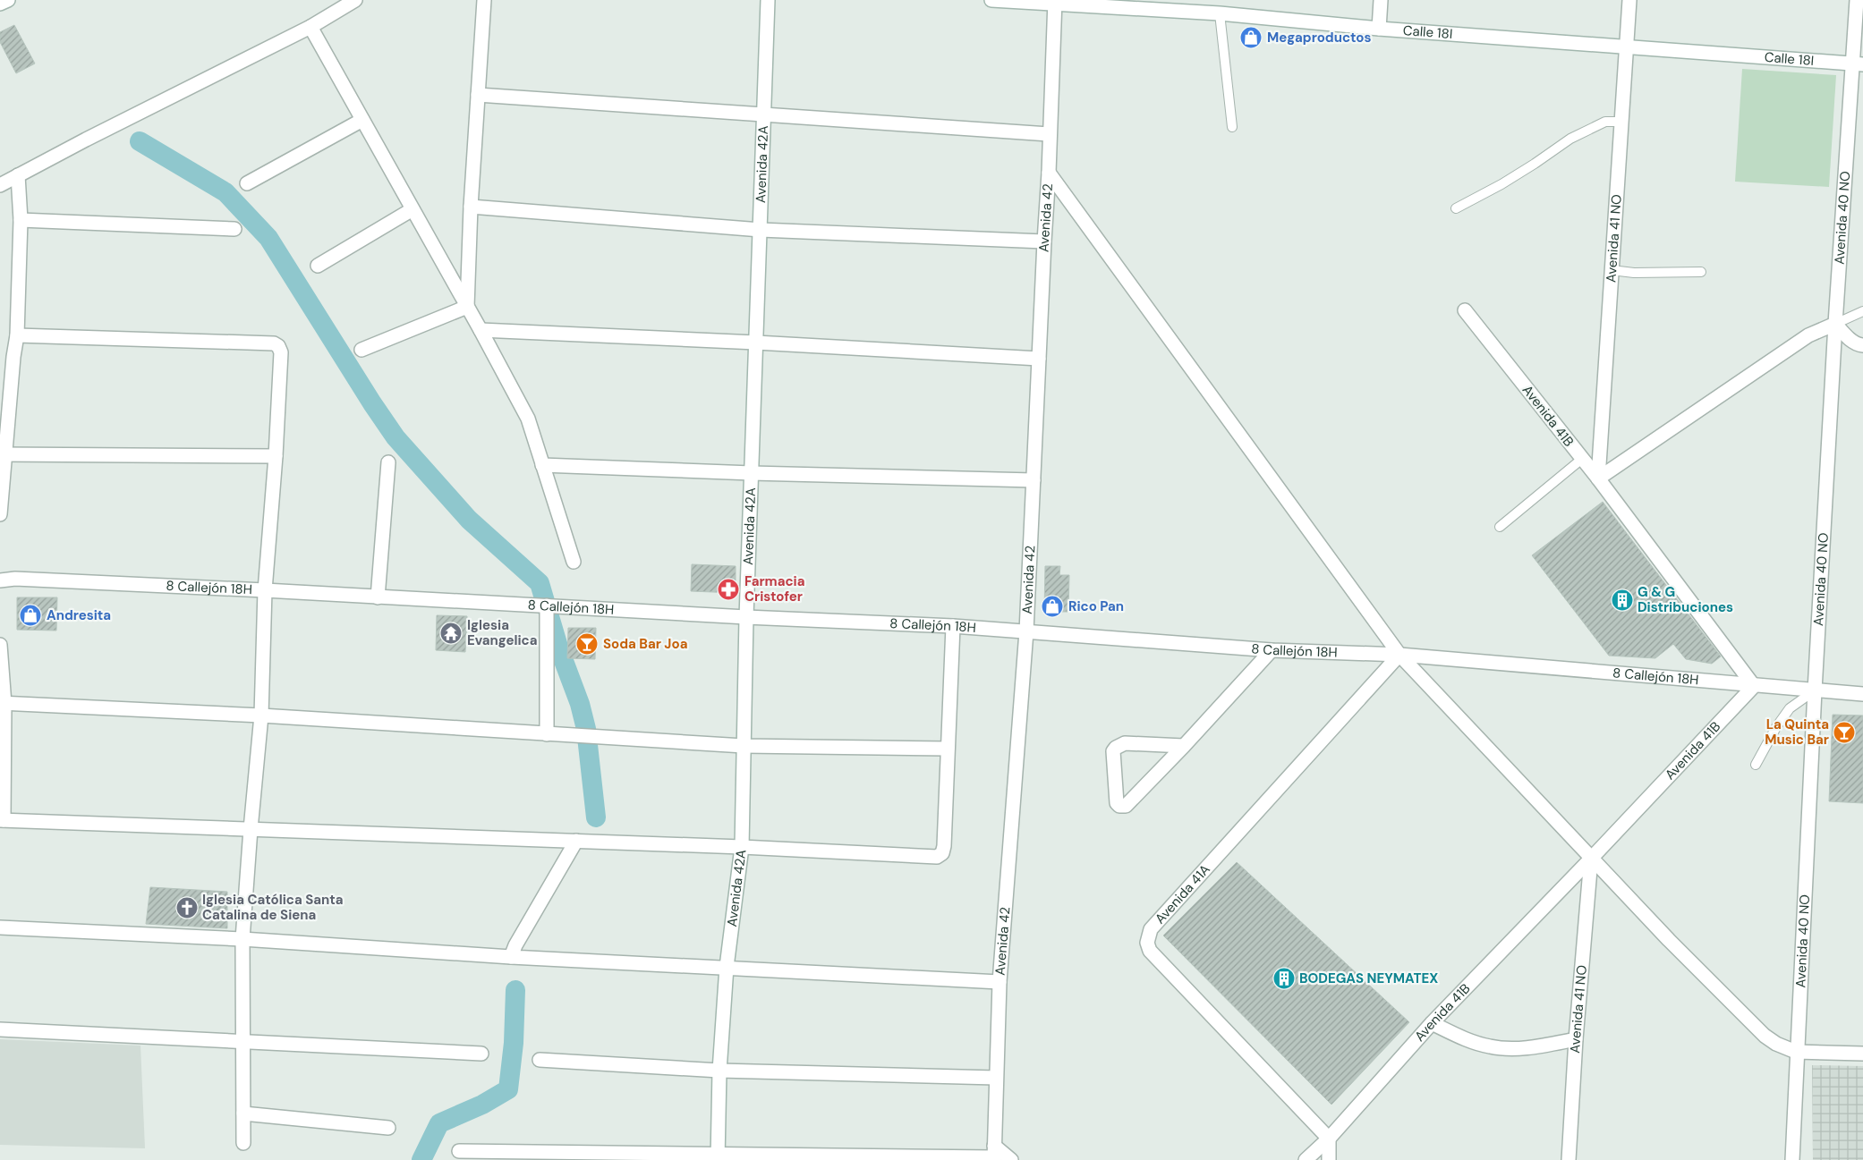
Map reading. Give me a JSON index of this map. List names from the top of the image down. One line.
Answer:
{"streets":{"street":["Calle 18I","Avenida 42A","Avenida 42","Avenida 40 NO","Avenida 41 NO","Avenida 41B","8 Callejón 18H","Avenida 41A"]},"crossings":[["Calle 18I","Avenida 42"],["Calle 18I","Avenida 40 NO"],["Calle 18I","Avenida 41 NO"],["Avenida 42A","8 Callejón 18H"],["Avenida 42","8 Callejón 18H"],["Avenida 40 NO","8 Callejón 18H"],["Avenida 41 NO","Avenida 41B"],["Avenida 41B","8 Callejón 18H"],["Avenida 41B","Avenida 41A"],["8 Callejón 18H","Avenida 41A"]],"places":{"shop":["Megaproductos","Rico Pan","Andresita"],"pharmacy":["Farmacia Cristofer"],"building":["G & G Distribuciones","BODEGAS NEYMATEX"],"temple":["Iglesia Evangelica"],"bar":["Soda Bar Joa","La Quinta Music Bar"],"church":["Iglesia Católica Santa Catalina de Siena"]}}
